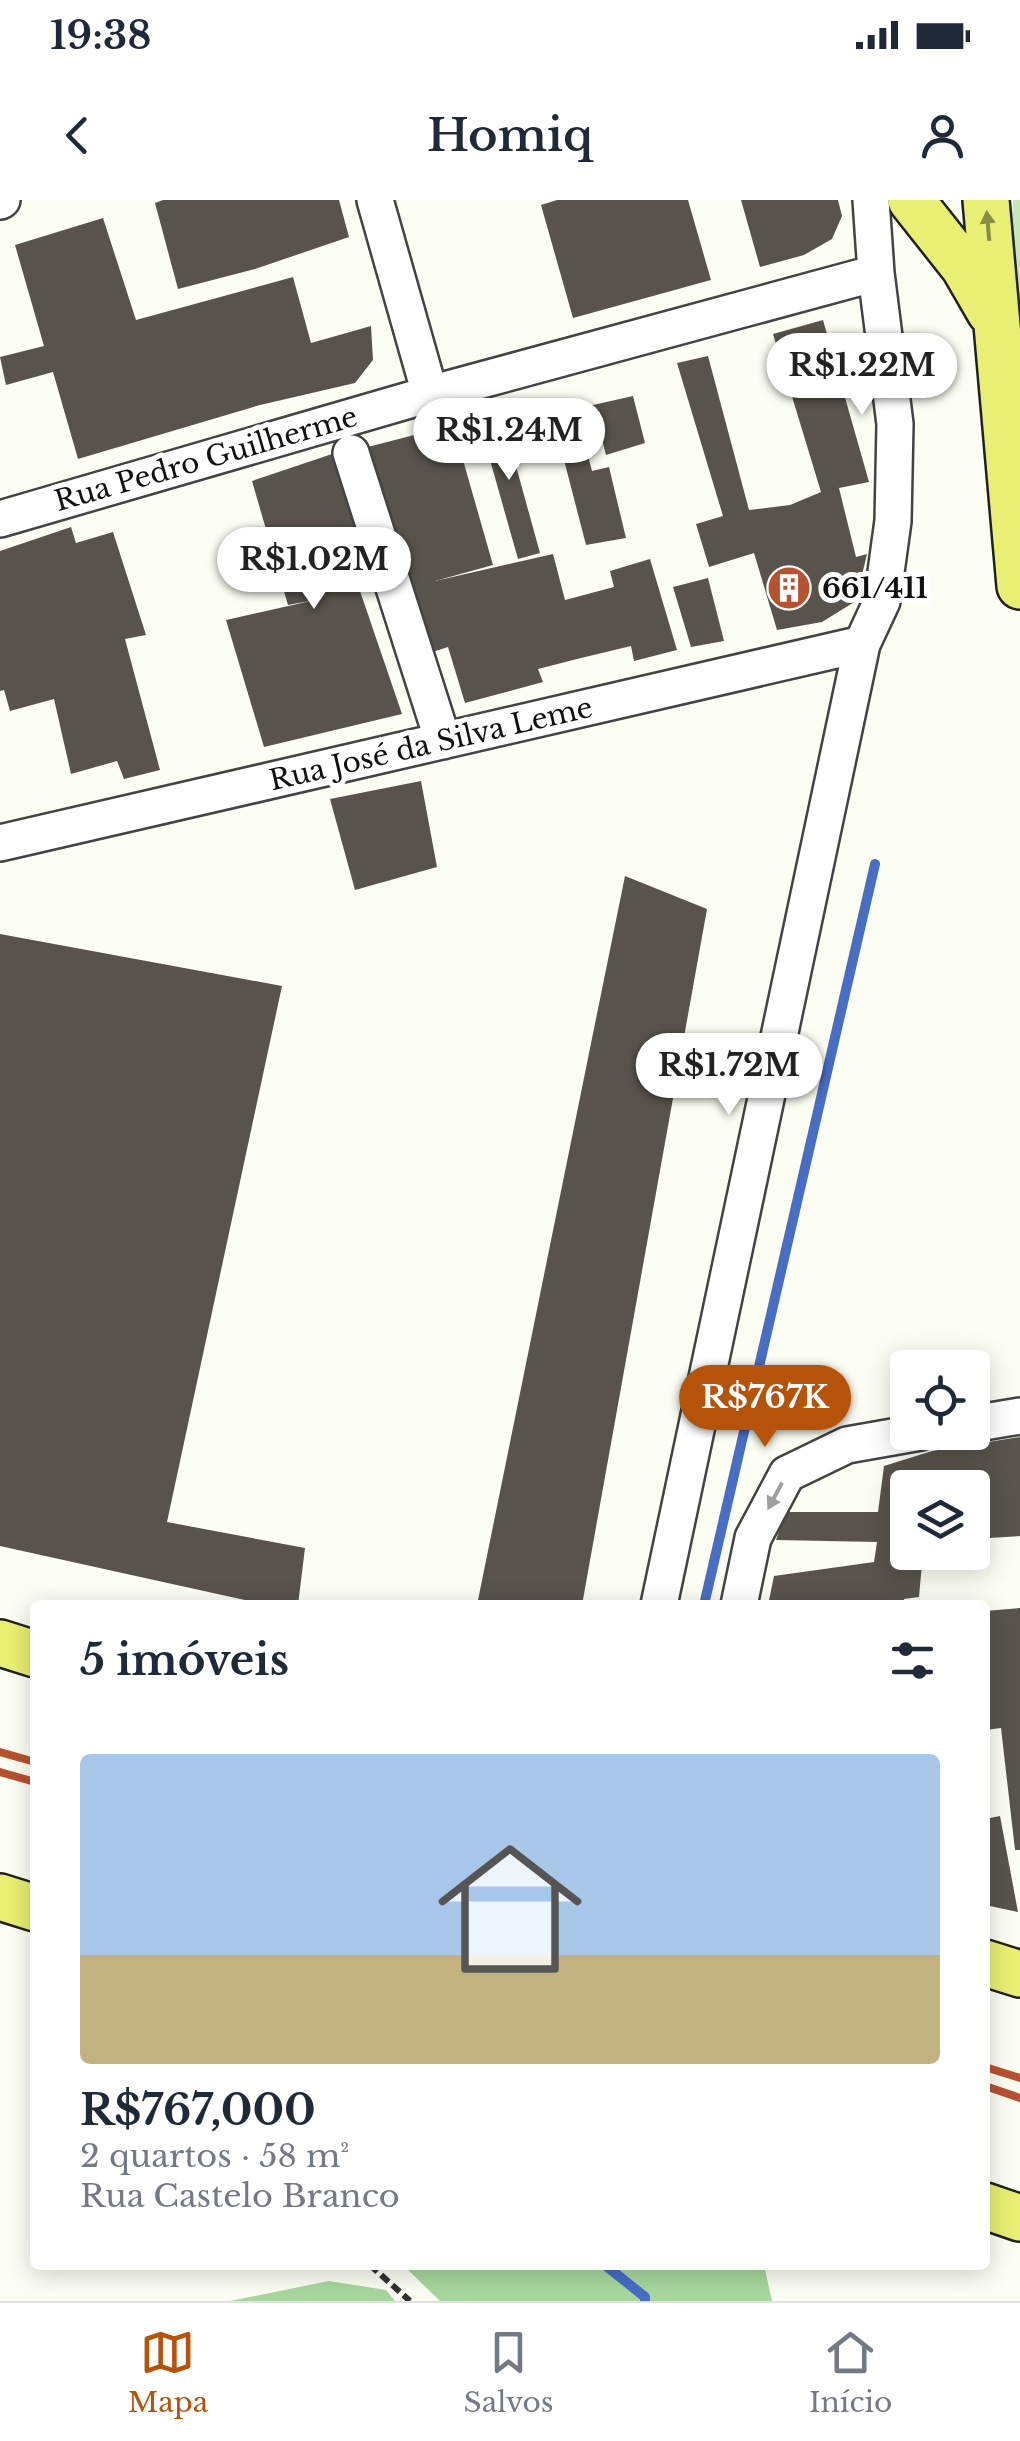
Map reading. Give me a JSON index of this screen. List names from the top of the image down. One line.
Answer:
{"streets":{"street":["Rua Pedro Guilherme","Rua José da Silva Leme"]},"places":{"building":["661/411"]},"page":{"status":"19:38","header":"Homiq","price":["R$1.22M","R$1.24M","R$1.02M","R$1.72M","R$767K"],"heading":"5 imóveis","list":[{"name":"R$767,000","note":"2 quartos · 58 m² · Rua Castelo Branco"}],"tabs":["Mapa","Salvos","Início"]}}
